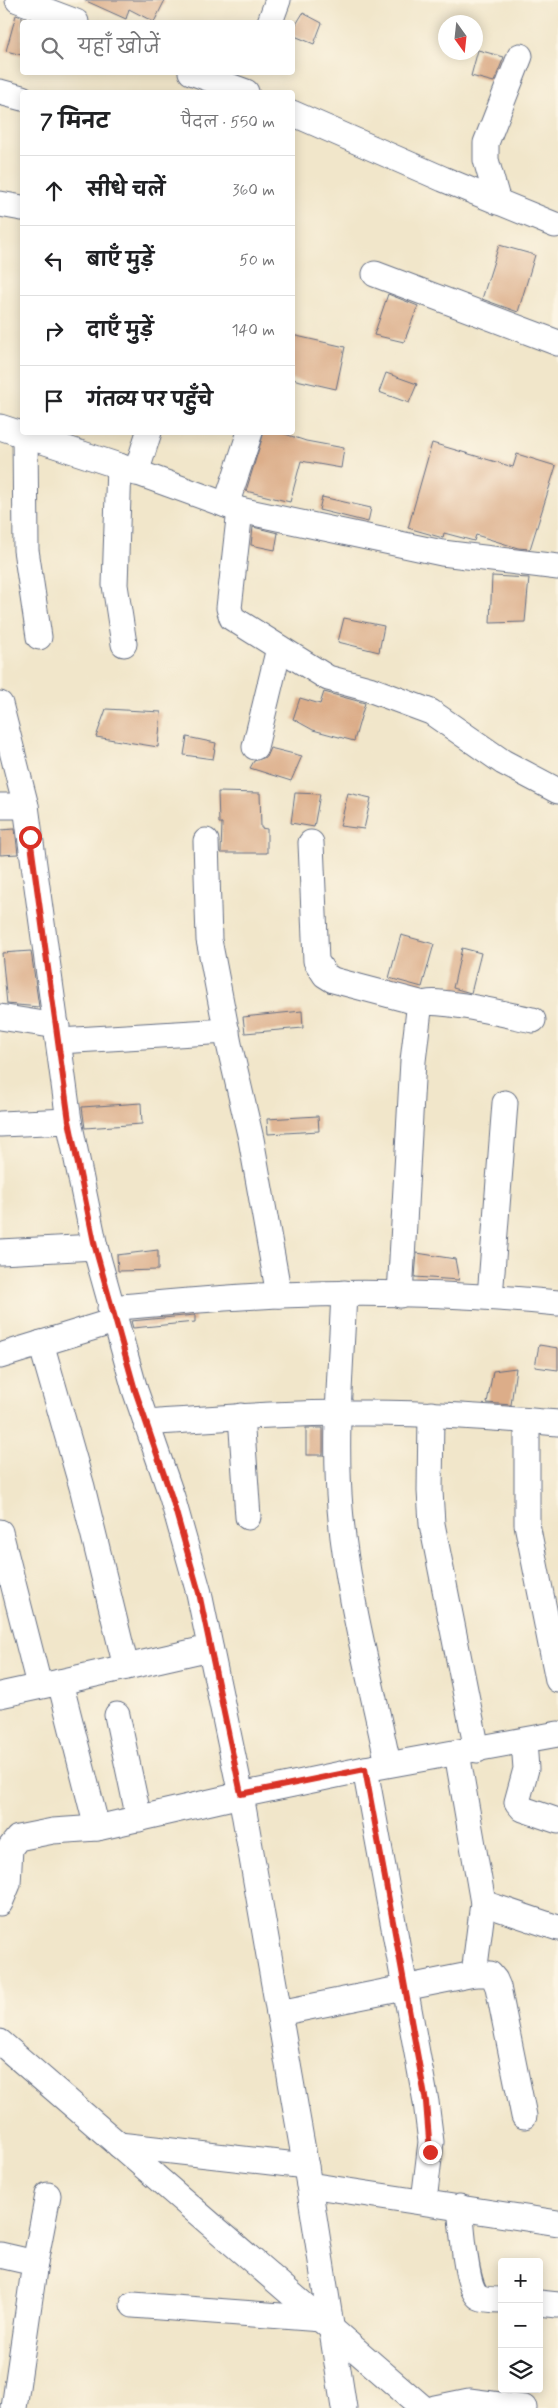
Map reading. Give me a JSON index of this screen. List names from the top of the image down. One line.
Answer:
{"north":"bottom","page":{"search":"यहाँ खोजें","heading":["7 मिनट","पैदल · 550 m"],"list":[["सीधे चलें","360 m"],["बाएँ मुड़ें","50 m"],["दाएँ मुड़ें","140 m"],"गंतव्य पर पहुँचे"],"map_buttons":["+","−"]}}
